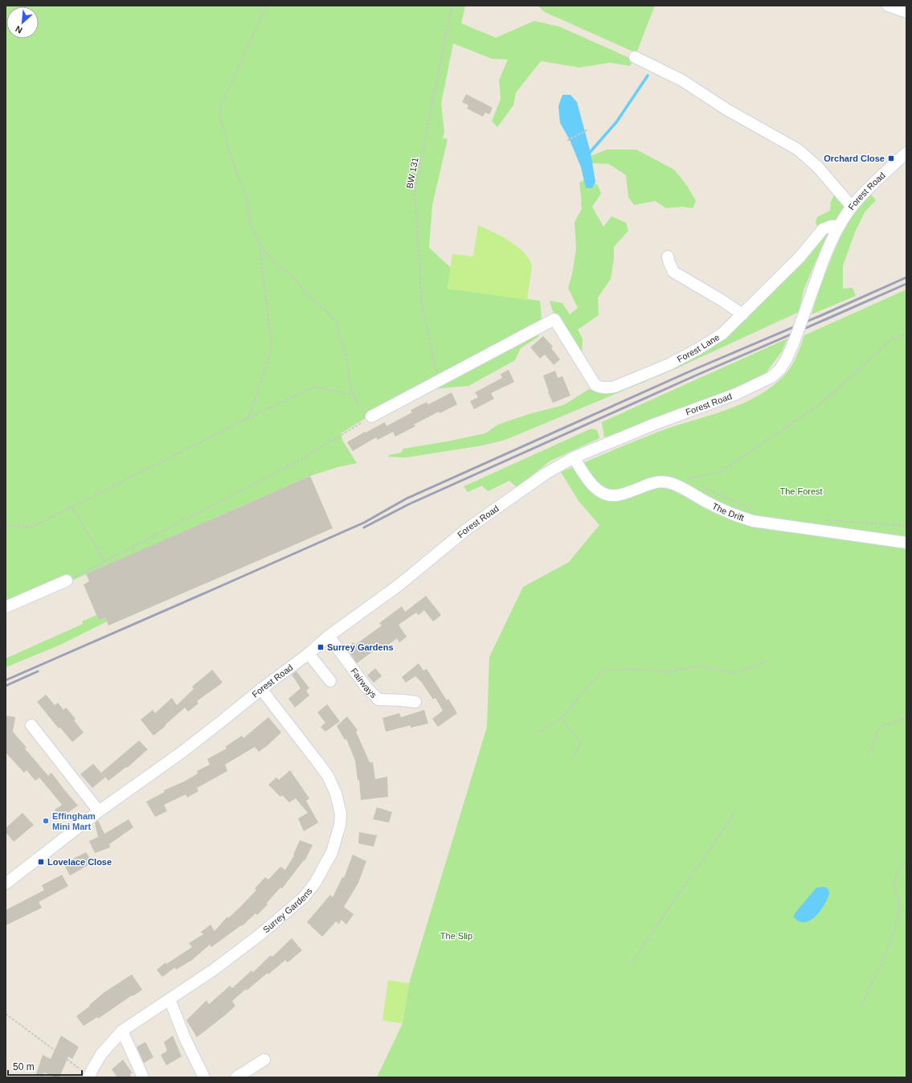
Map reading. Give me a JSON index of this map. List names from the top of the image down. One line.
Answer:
{"streets":{"street":["Forest Road","Forest Lane","The Drift","Fairways","Surrey Gardens"],"path":["BW 131"]},"crossings":[["BW 131","Forest Lane"],["Forest Road","Forest Lane"],["Forest Road","The Drift"],["Forest Road","Fairways"],["Forest Road","Surrey Gardens"]],"parks":["The Forest","The Slip"],"places":{"transit":["Orchard Close","Surrey Gardens","Lovelace Close"],"other":["Effingham Mini Mart"]},"scale_bar":"50 m","north":"bottom left"}
